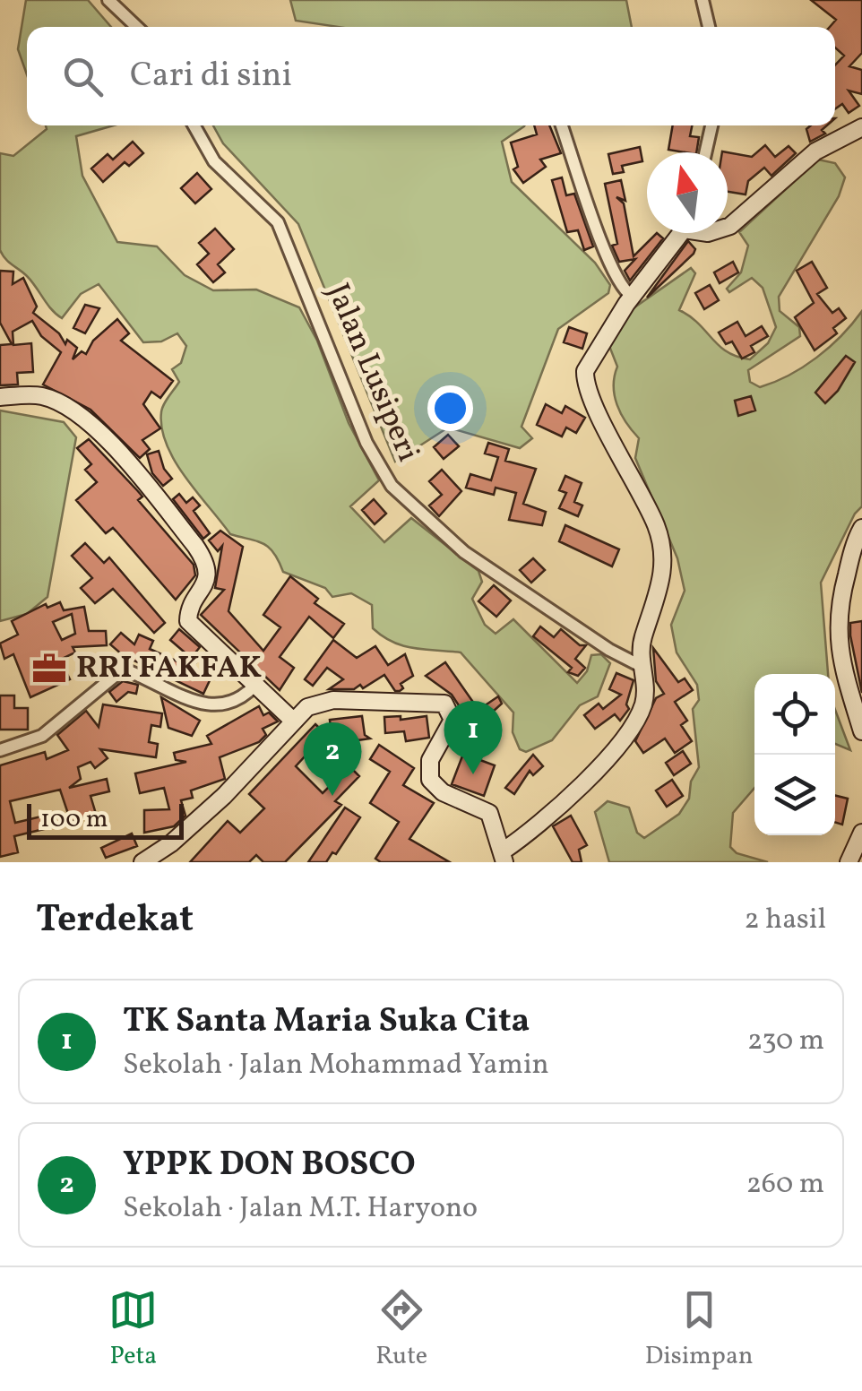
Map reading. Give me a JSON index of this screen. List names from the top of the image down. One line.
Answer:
{"streets":{"street":["Jalan Lusiperi"]},"places":{"office":["RRI FAKFAK"]},"scale_bar":"100 m","north":"top","page":{"search":"Cari di sini","pins":["1","2"],"scale":"100 m","heading":["Terdekat","2 hasil"],"list":[{"mark":"1","name":"TK Santa Maria Suka Cita","note":"Sekolah · Jalan Mohammad Yamin","value":"230 m"},{"mark":"2","name":"YPPK DON BOSCO","note":"Sekolah · Jalan M.T. Haryono","value":"260 m"}],"nav":["Peta","Rute","Disimpan"]}}
